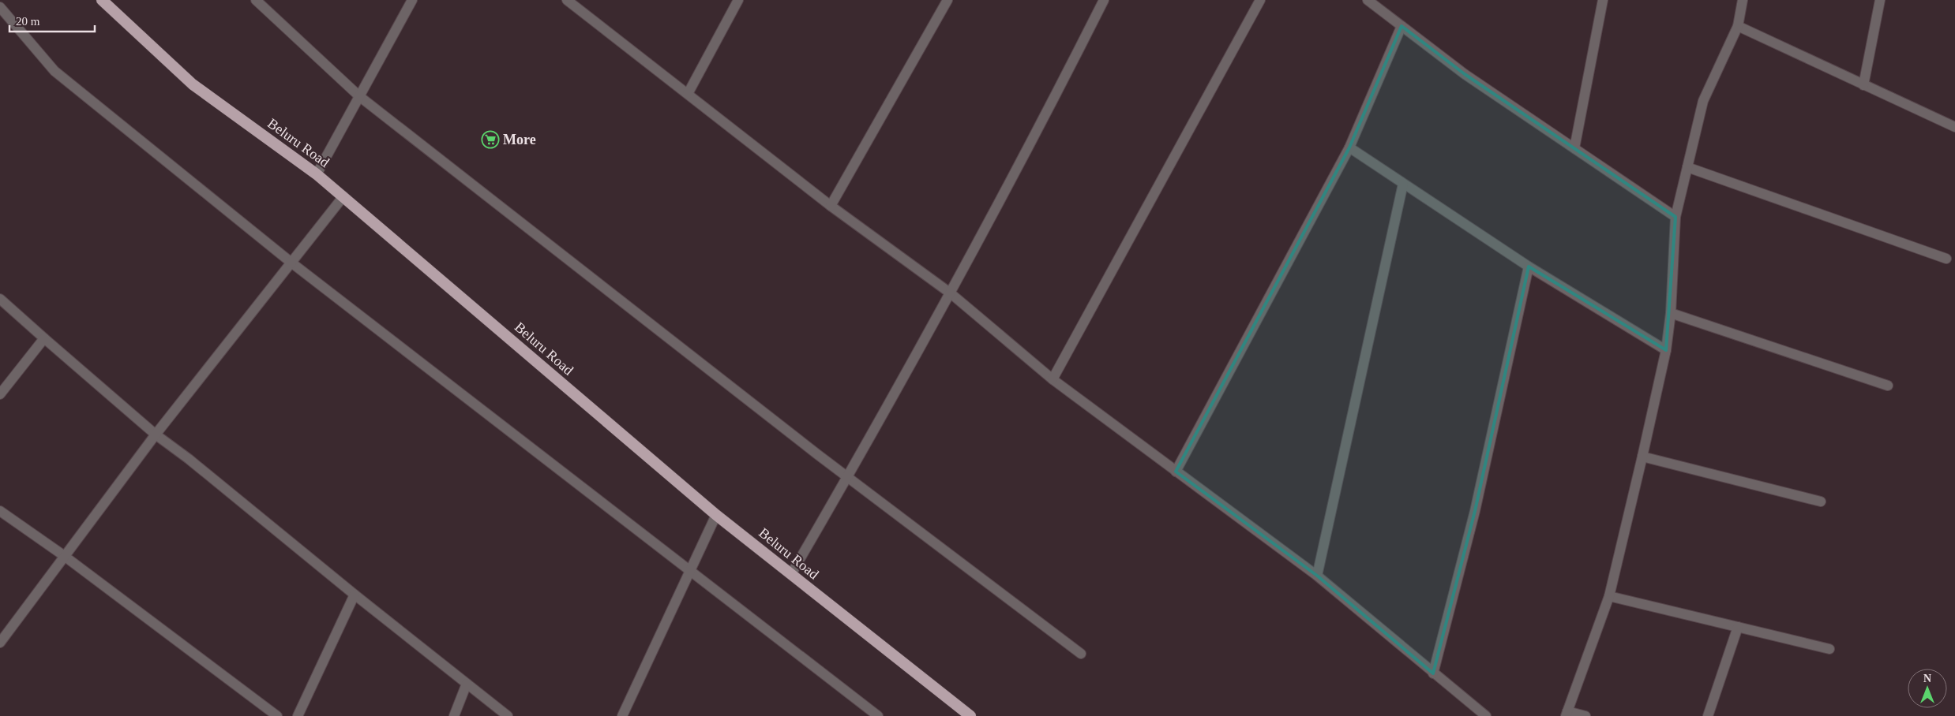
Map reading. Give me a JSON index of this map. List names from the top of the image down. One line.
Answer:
{"streets":{"highway":["Beluru Road"]},"places":{"supermarket":["More"]},"scale_bar":"20 m","north":"top"}
